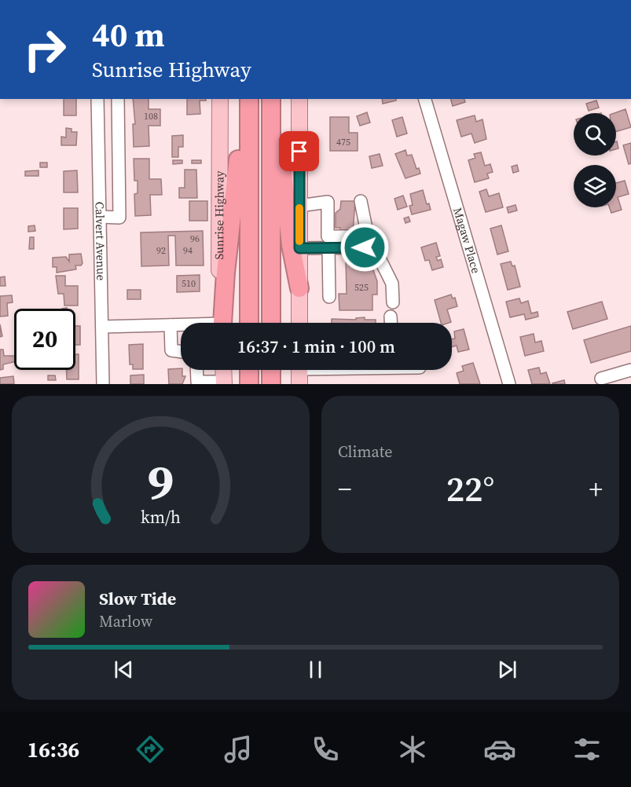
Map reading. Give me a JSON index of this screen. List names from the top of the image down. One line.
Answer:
{"streets":{"main road":["Sunrise Highway"],"street":["Calvert Avenue","Magaw Place"]},"house_numbers":["108","475","96","92","94","510","525"],"page":{"turn":["40 m","Sunrise Highway"],"limit":"20","trip":"16:37 · 1 min · 100 m","tile":"Climate","heat":["−","22°","+"],"song":["Slow Tide","Marlow"],"tabs":"16:36","gauge":["9","km/h"]}}
